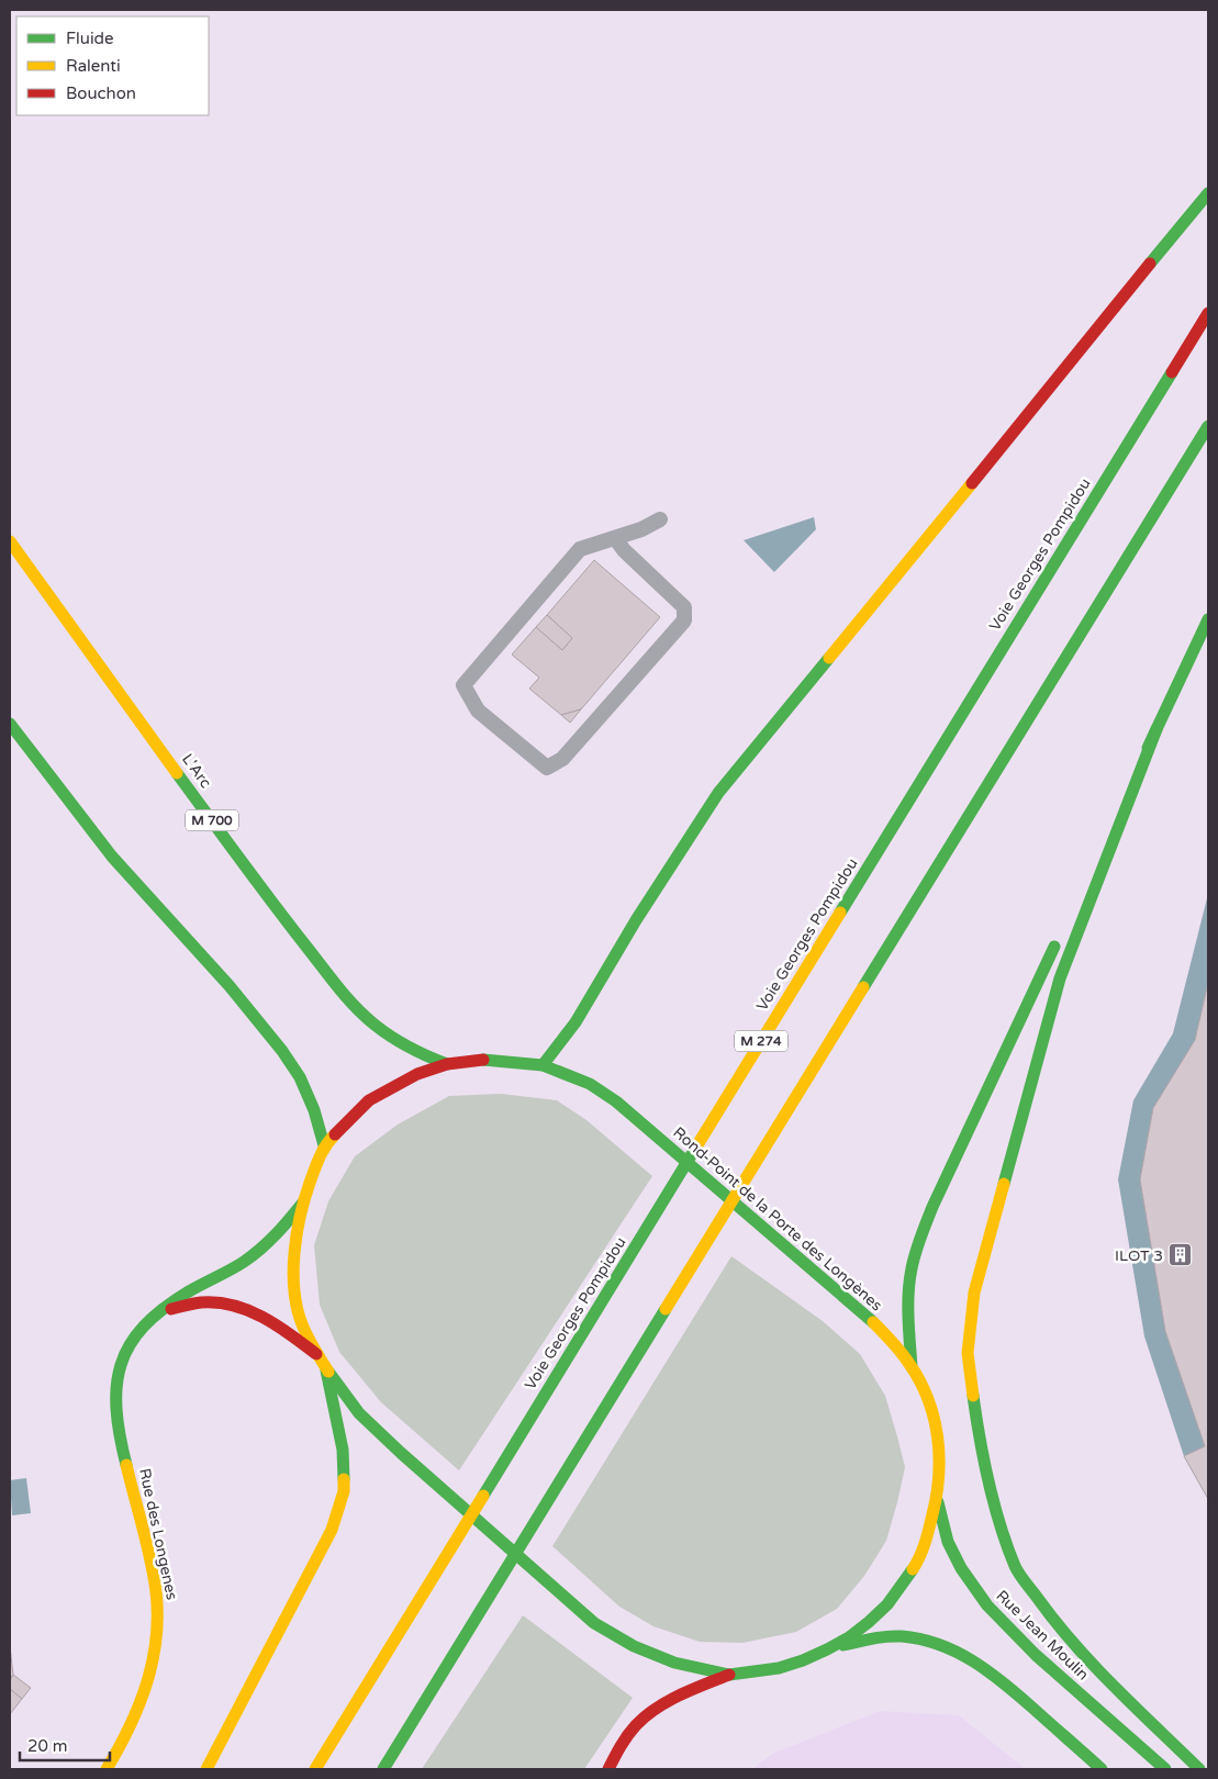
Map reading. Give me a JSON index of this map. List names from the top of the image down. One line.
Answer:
{"streets":{"main road":["Voie Georges Pompidou","L'Arc","M 700","M 274","Rond-Point de la Porte des Longènes","Rue des Longenes","Rue Jean Moulin"]},"crossings":[["L'Arc","Rond-Point de la Porte des Longènes"],["Rond-Point de la Porte des Longènes","Rue des Longenes"],["Rond-Point de la Porte des Longènes","Rue Jean Moulin"]],"places":{"building":["ILOT 3"]},"legend":["Fluide","Ralenti","Bouchon"],"scale_bar":"20 m"}
